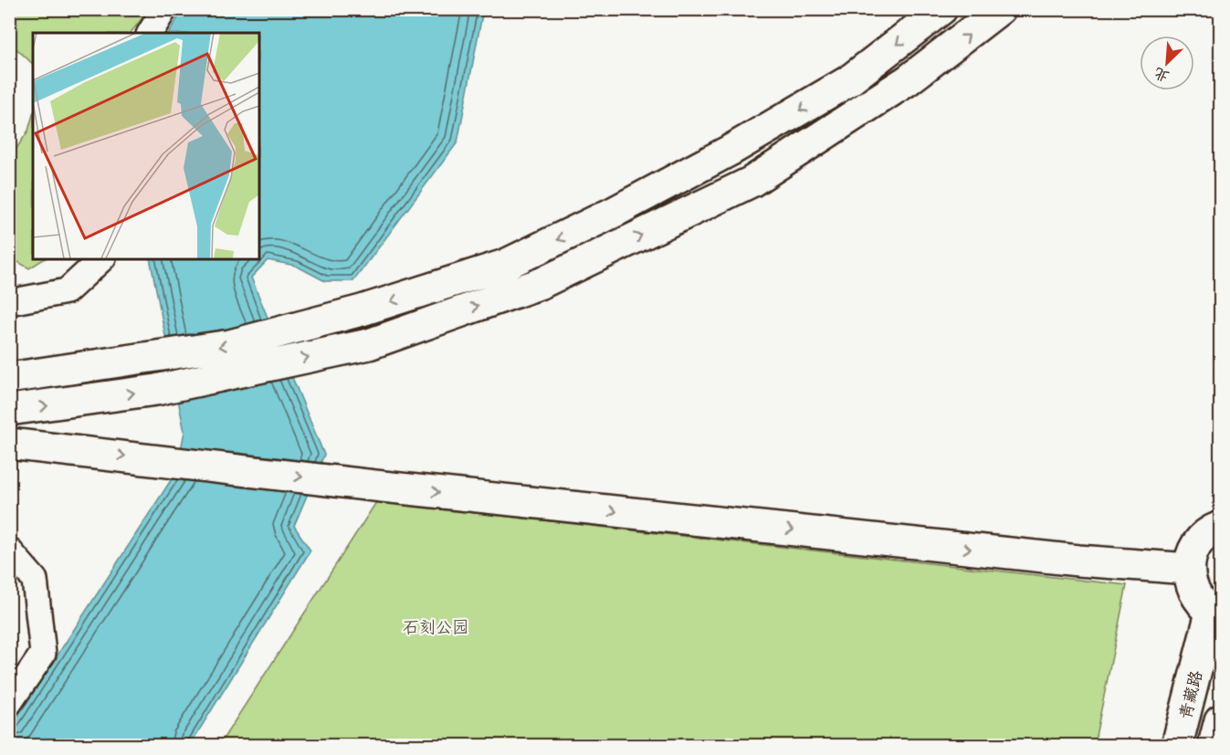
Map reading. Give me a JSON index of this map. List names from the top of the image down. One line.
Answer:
{"streets":{"highway":["青藏路"]},"parks":["石刻公园"],"north":"bottom left"}
